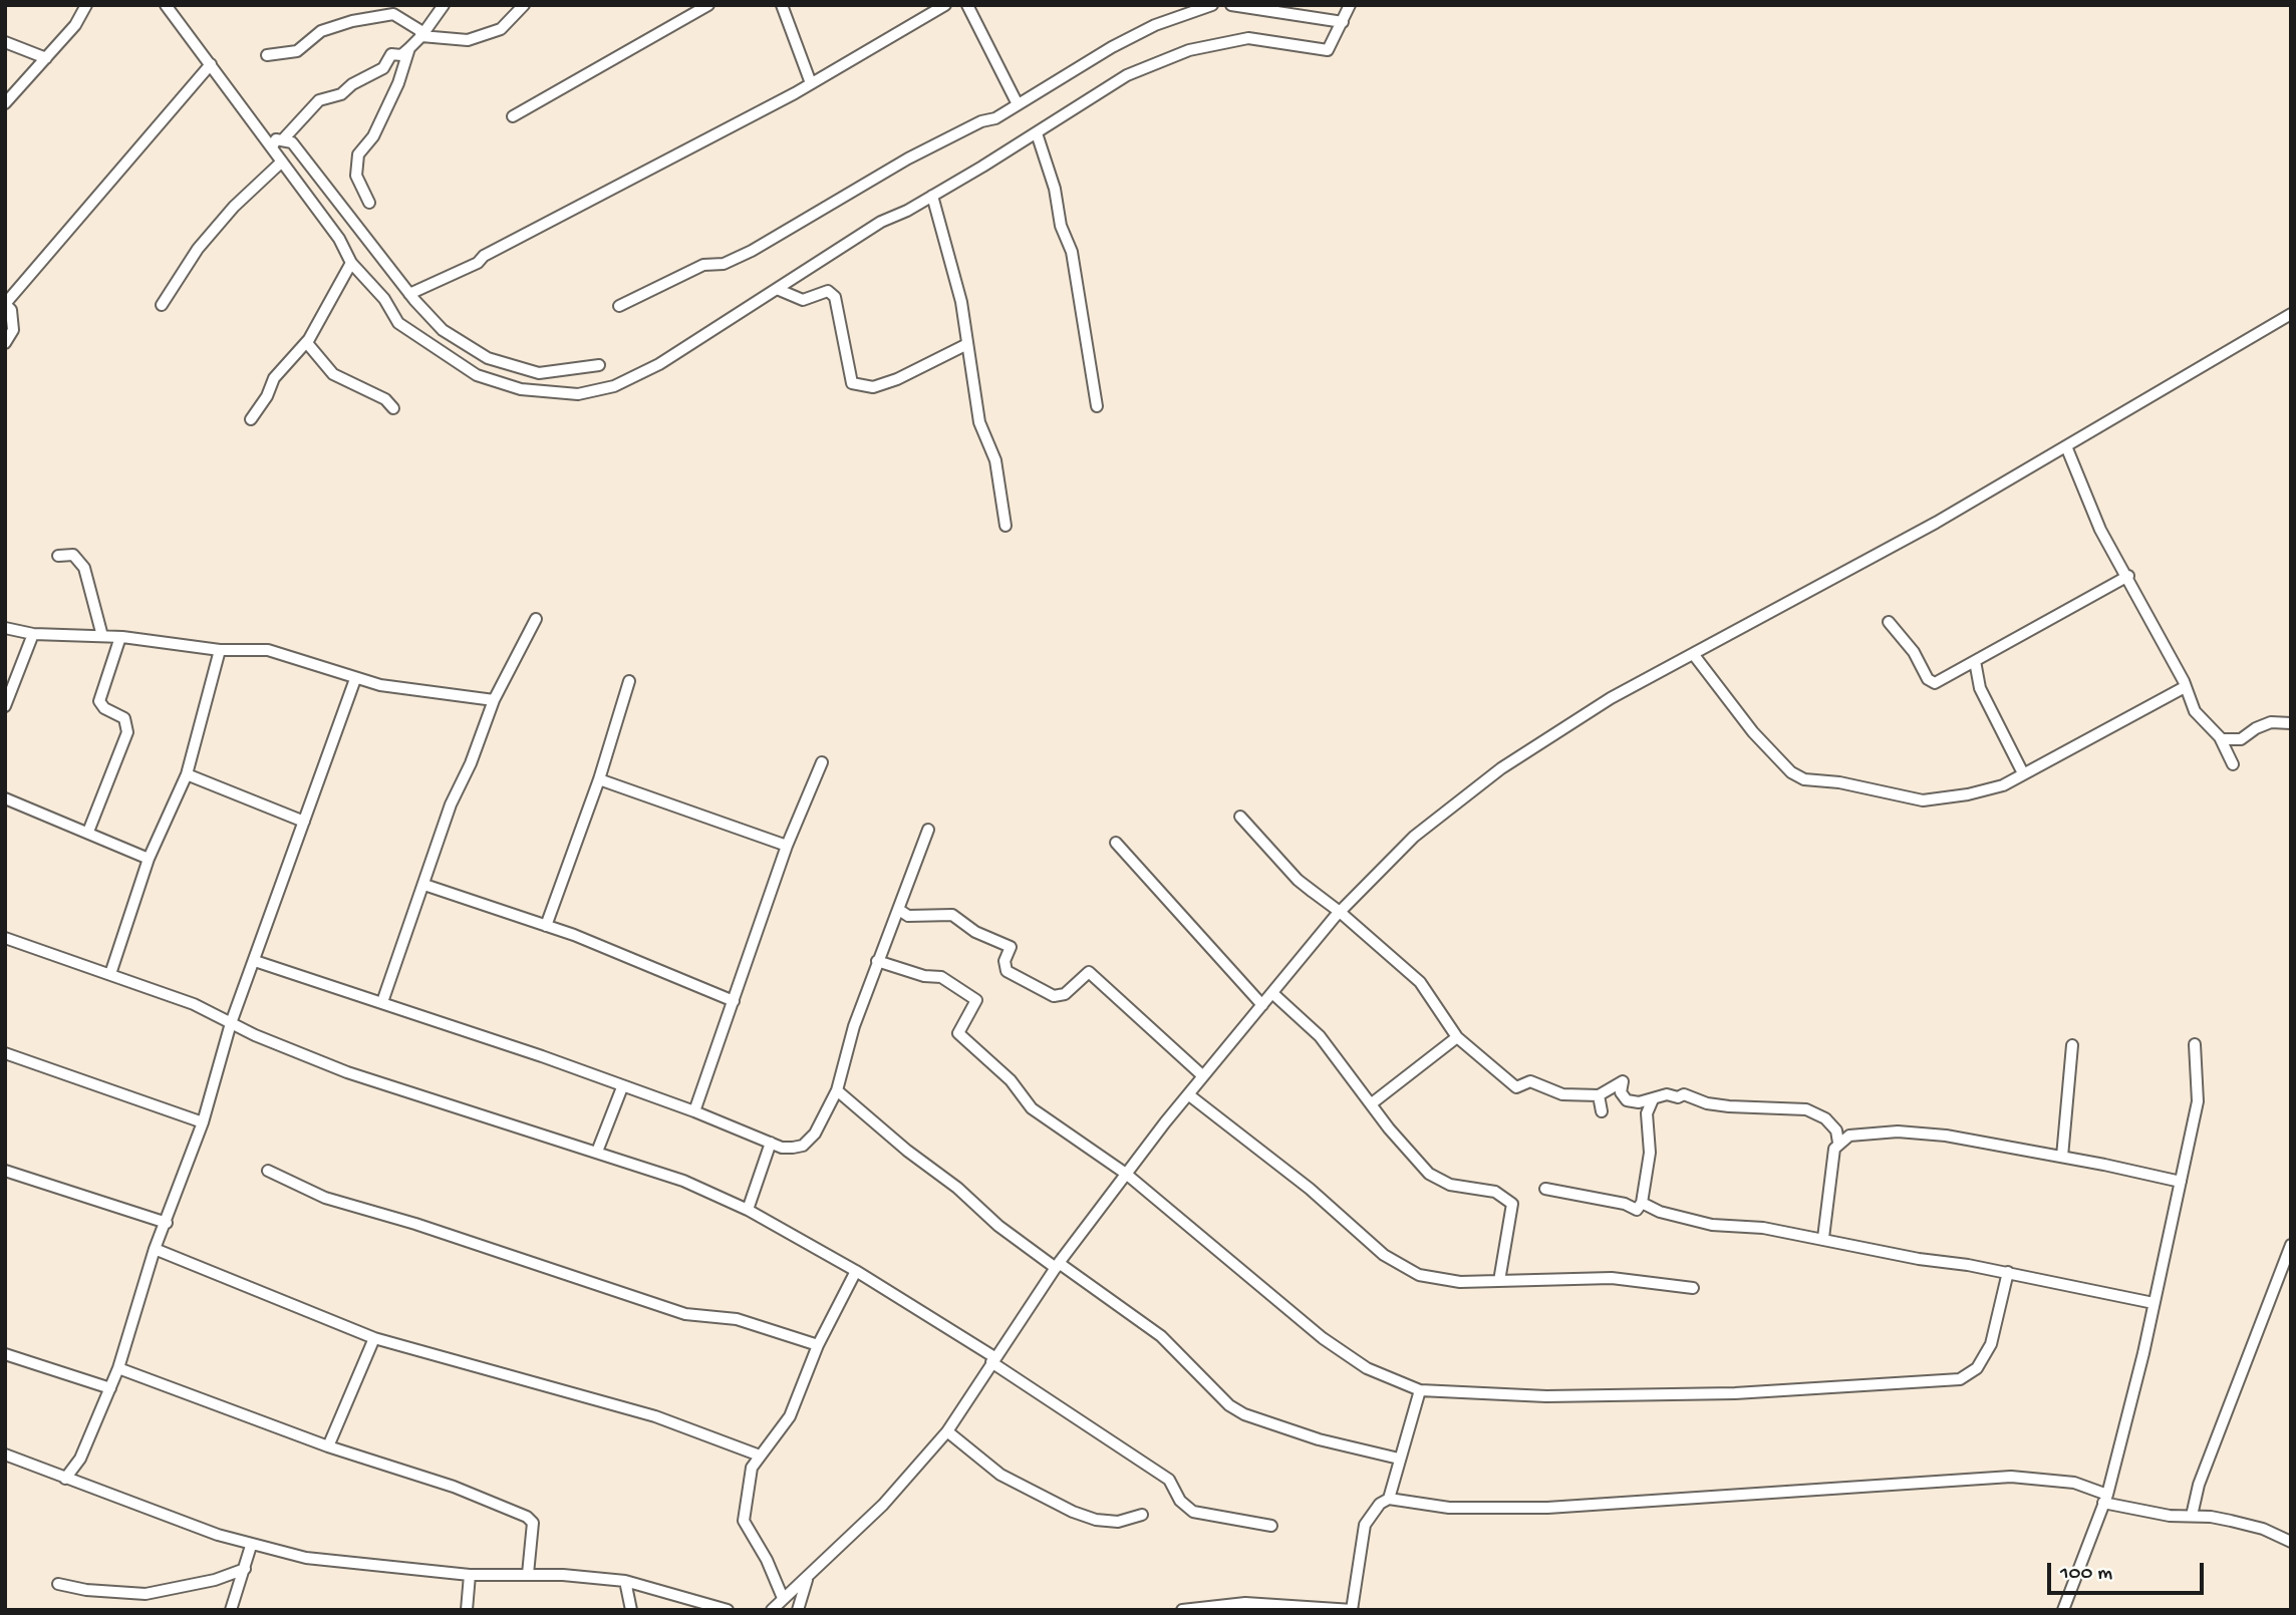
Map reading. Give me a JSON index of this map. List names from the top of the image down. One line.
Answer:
{"scale_bar":"100 m"}
